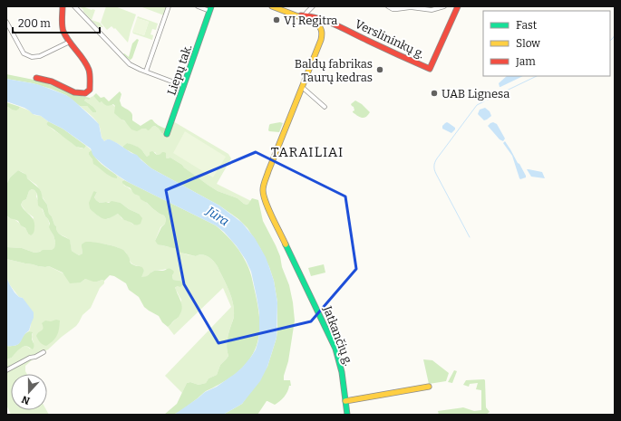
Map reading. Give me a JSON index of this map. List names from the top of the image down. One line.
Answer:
{"streets":{"street":["Verslininkų g.","Liepų tak.","Jatkančių g."]},"crossings":[["Verslininkų g.","Jatkančių g."]],"districts":["TARAILIAI"],"water":["Jūra"],"places":["VĮ Regitra","Baldų fabrikas Taurų kedras","UAB Lignesa"],"legend":["Fast","Slow","Jam"],"scale_bar":"200 m","north":"bottom"}
